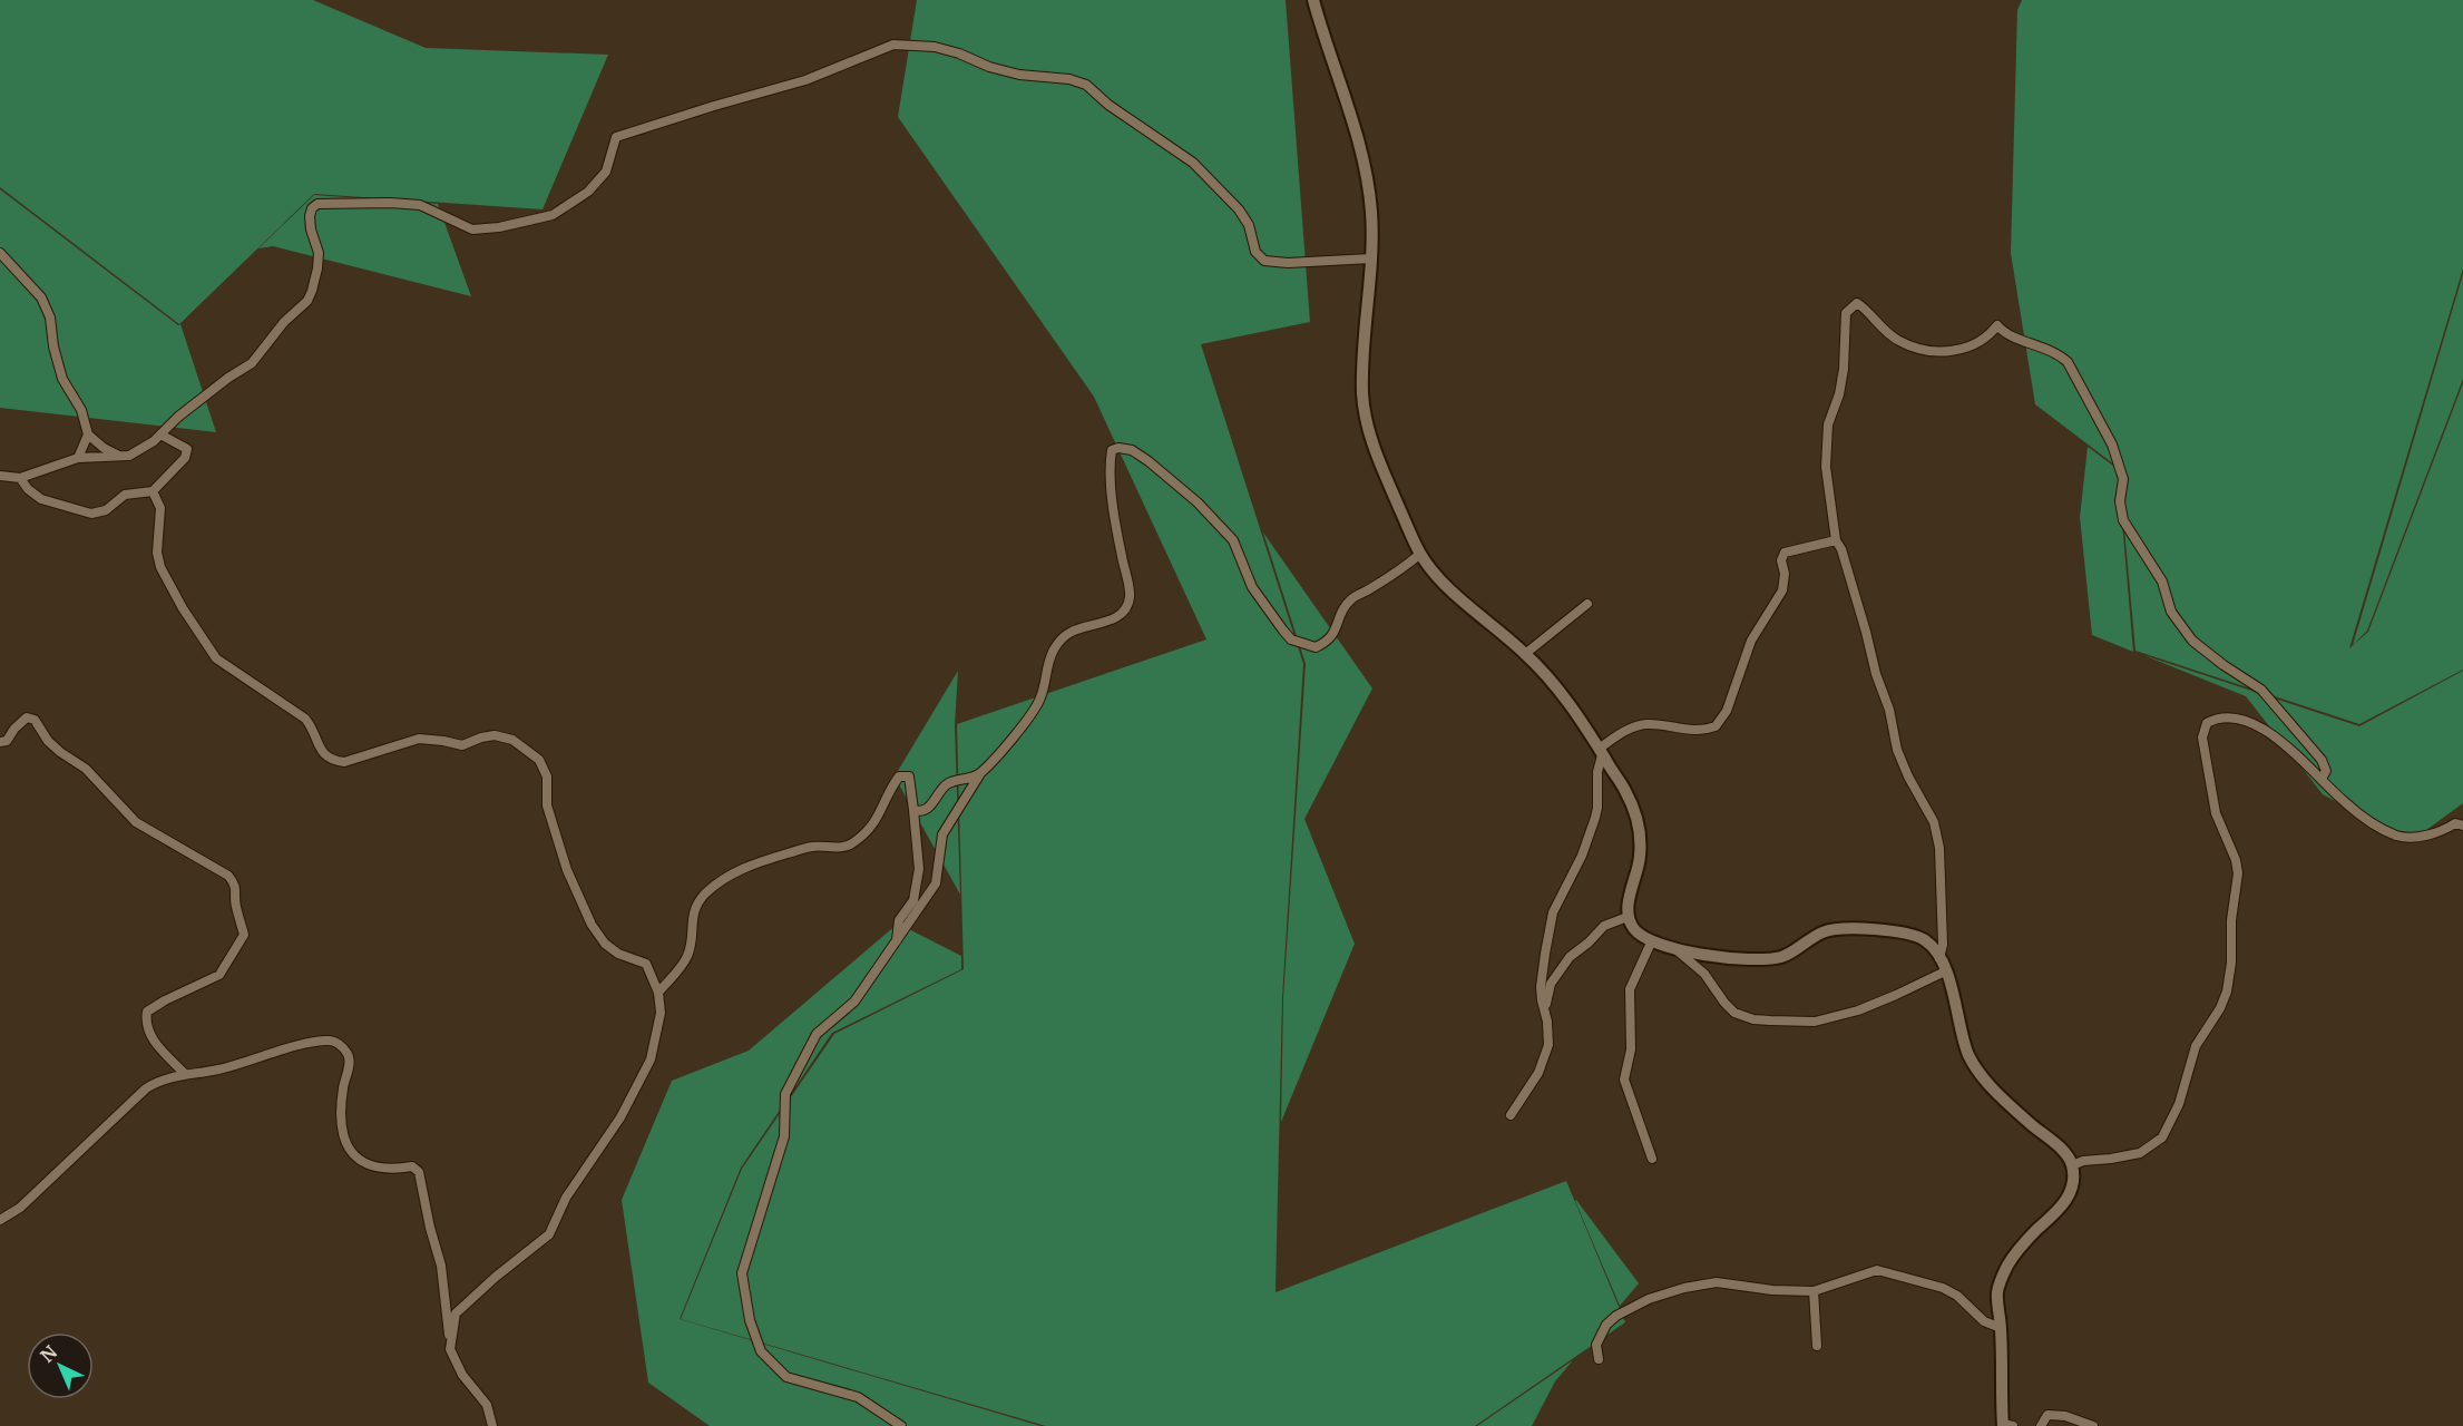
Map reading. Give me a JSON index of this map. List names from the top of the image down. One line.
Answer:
{"north":"top left"}
